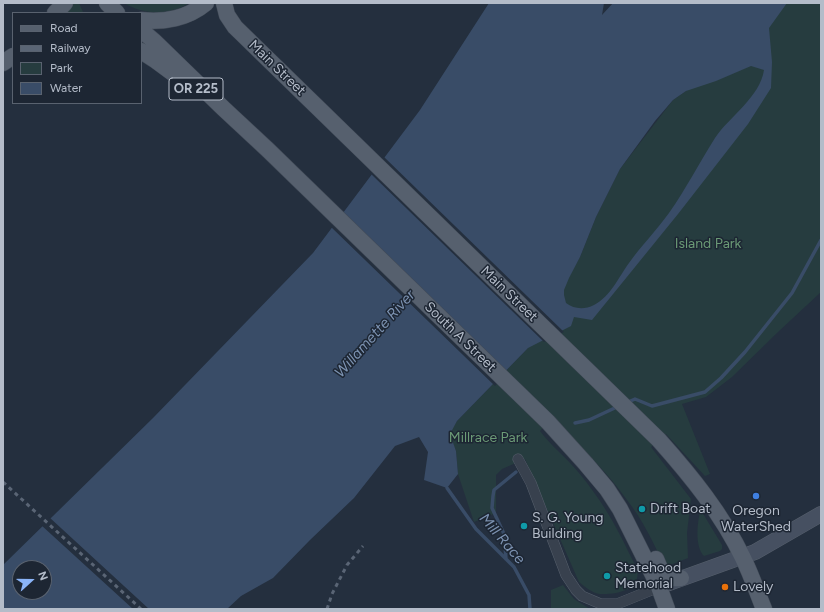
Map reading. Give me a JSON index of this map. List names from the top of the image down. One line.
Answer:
{"streets":{"main road":["Main Street","OR 225","South A Street"]},"crossings":[["OR 225","South A Street"]],"water":["Willamette River","Mill Race"],"parks":["Island Park","Millrace Park"],"places":["Oregon WaterShed","Drift Boat","S. G. Young Building","Statehood Memorial","Lovely"],"legend":["Road","Railway","Park","Water"],"north":"right"}
